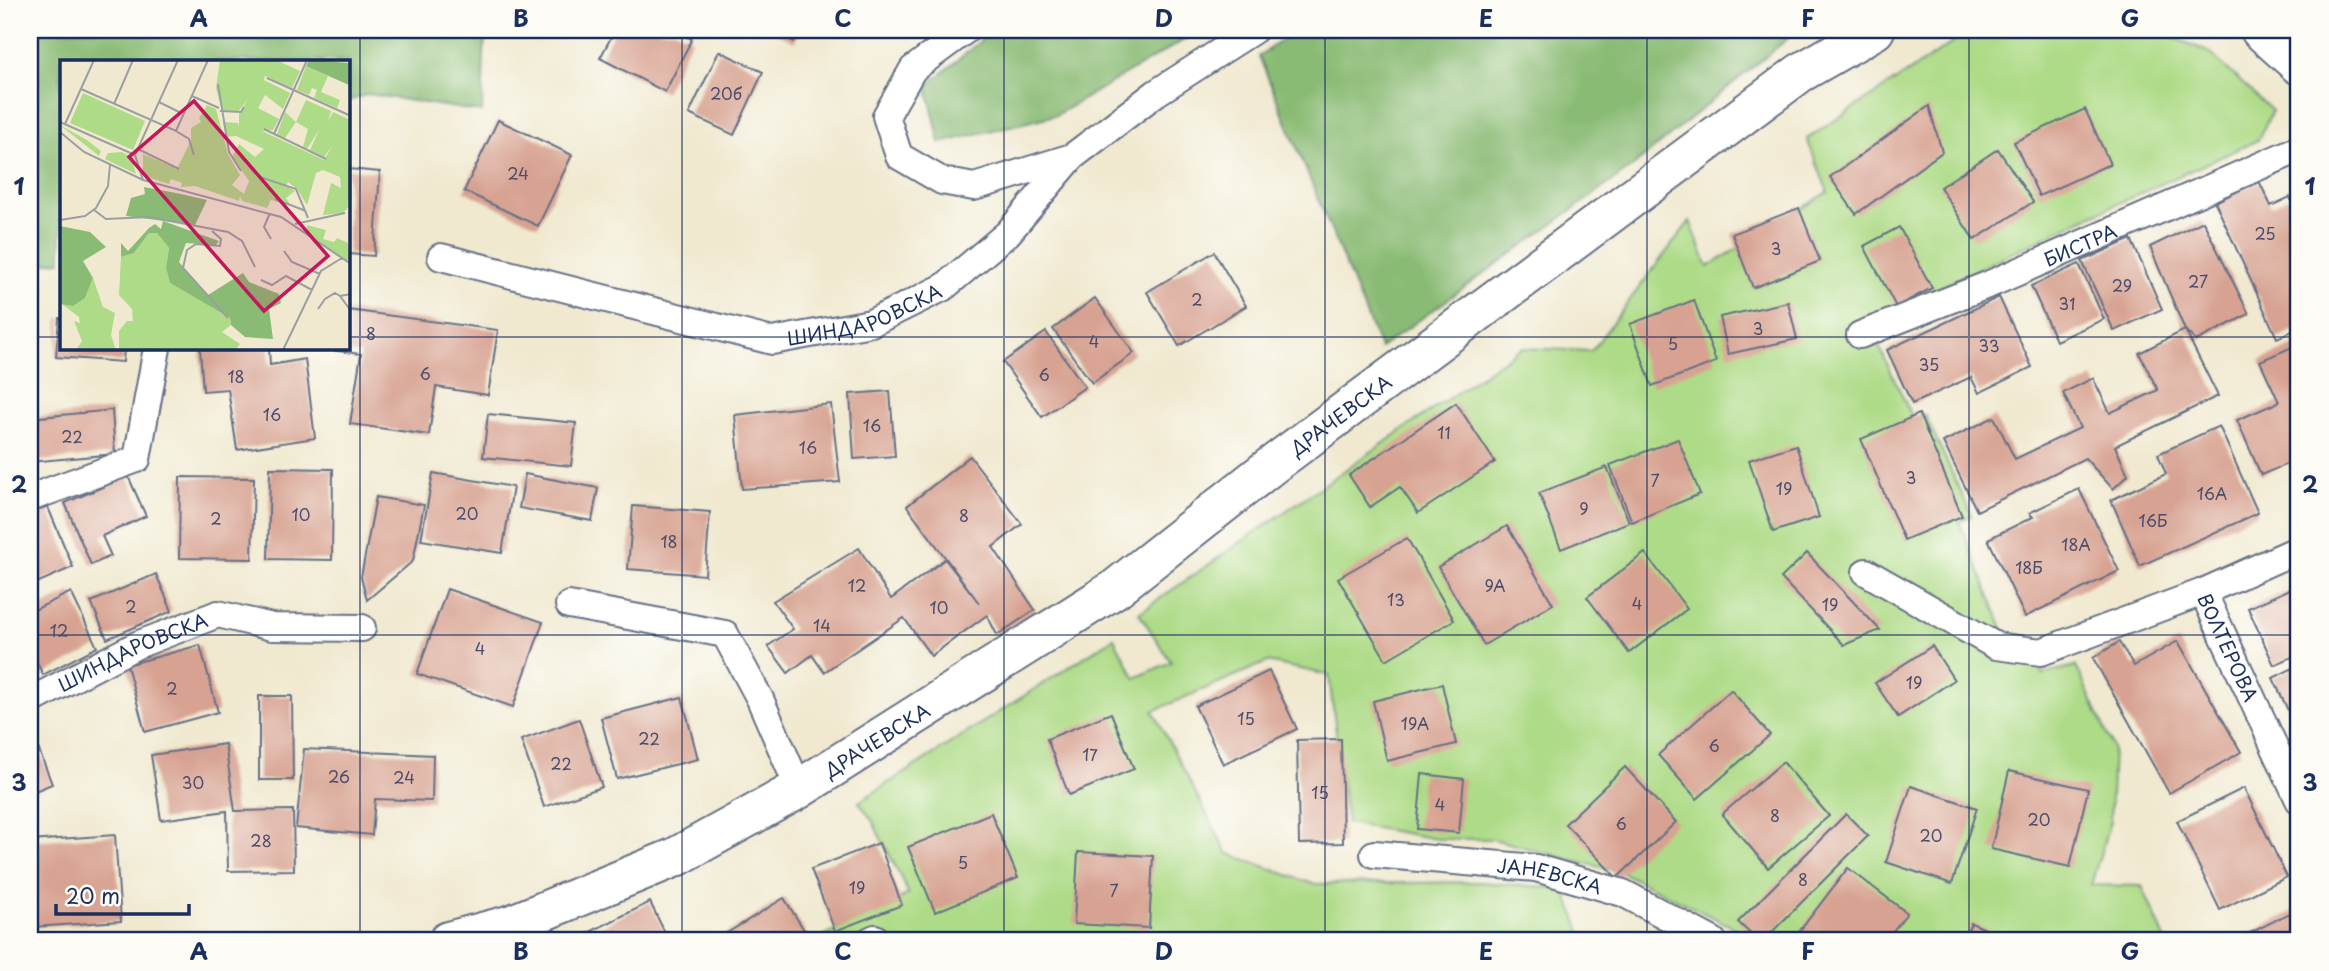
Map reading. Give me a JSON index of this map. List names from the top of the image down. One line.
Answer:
{"streets":{"main road":["ДРАЧЕВСКА"],"lane":["БИСТРА","ШИНДАРОВСКА","ВОЛТЕРОВА","ЈАНЕВСКА"]},"house_numbers":["20б","24","25","3","27","29","2","31","3","8","4","5","33","35","6","6","18","16","16","11","22","16","3","7","19","16А","9","20","10","8","2","16Б","18","18А","18Б","12","9А","13","4","19","2","10","14","12","4","19","2","15","19А","22","6","17","22","26","24","30","15","4","8","20","6","20","28","5","8","19","7"],"scale_bar":"20 m","grid":{"columns":["A","B","C","D","E","F","G"],"rows":["1","2","3"]}}
